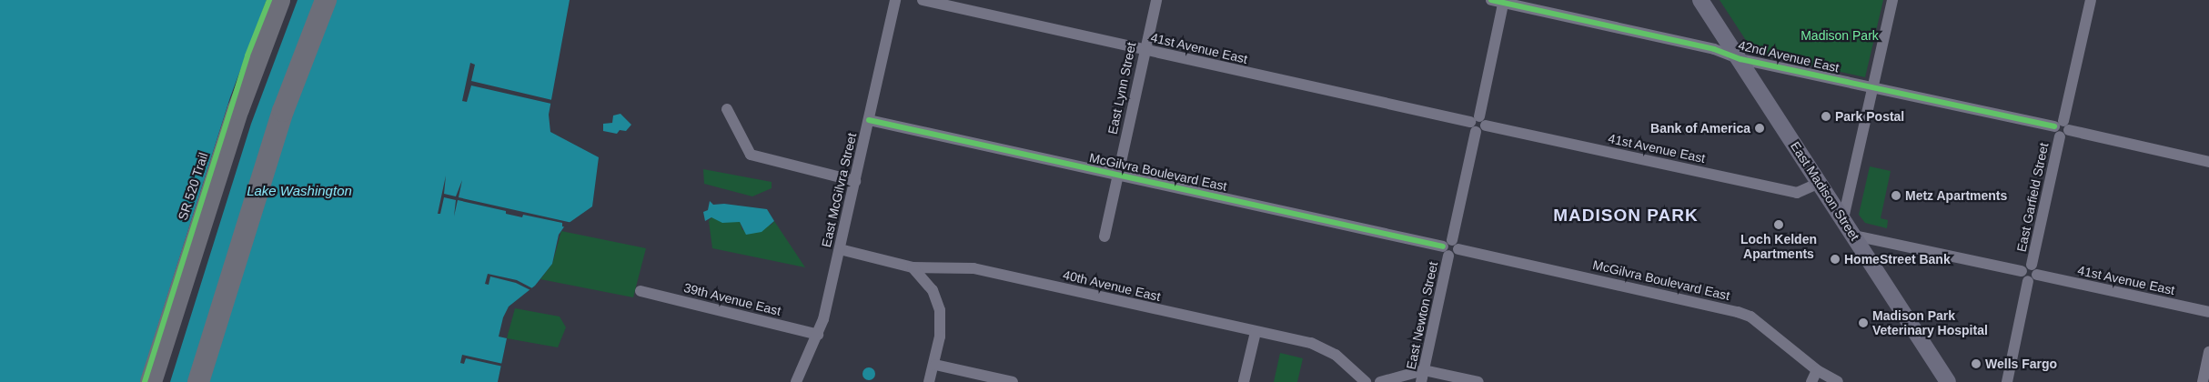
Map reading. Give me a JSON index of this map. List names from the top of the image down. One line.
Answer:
{"streets":{"street":["41st Avenue East","42nd Avenue East","East Lynn Street","McGilvra Boulevard East","East McGilvra Street","East Madison Street","East Garfield Street","40th Avenue East","39th Avenue East","East Newton Street"],"cycle path":["SR 520 Trail"]},"crossings":[["41st Avenue East","East Lynn Street"],["41st Avenue East","East Madison Street"],["41st Avenue East","East Garfield Street"],["41st Avenue East","East Newton Street"],["42nd Avenue East","East Madison Street"],["42nd Avenue East","East Garfield Street"],["42nd Avenue East","East Newton Street"],["East Lynn Street","McGilvra Boulevard East"],["McGilvra Boulevard East","East McGilvra Street"],["McGilvra Boulevard East","East Newton Street"],["East McGilvra Street","40th Avenue East"],["East McGilvra Street","39th Avenue East"]],"districts":["MADISON PARK"],"water":["Lake Washington"],"parks":["Madison Park"],"places":["Park Postal","Bank of America","Metz Apartments","Loch Kelden Apartments","HomeStreet Bank","Madison Park Veterinary Hospital","Wells Fargo"]}
